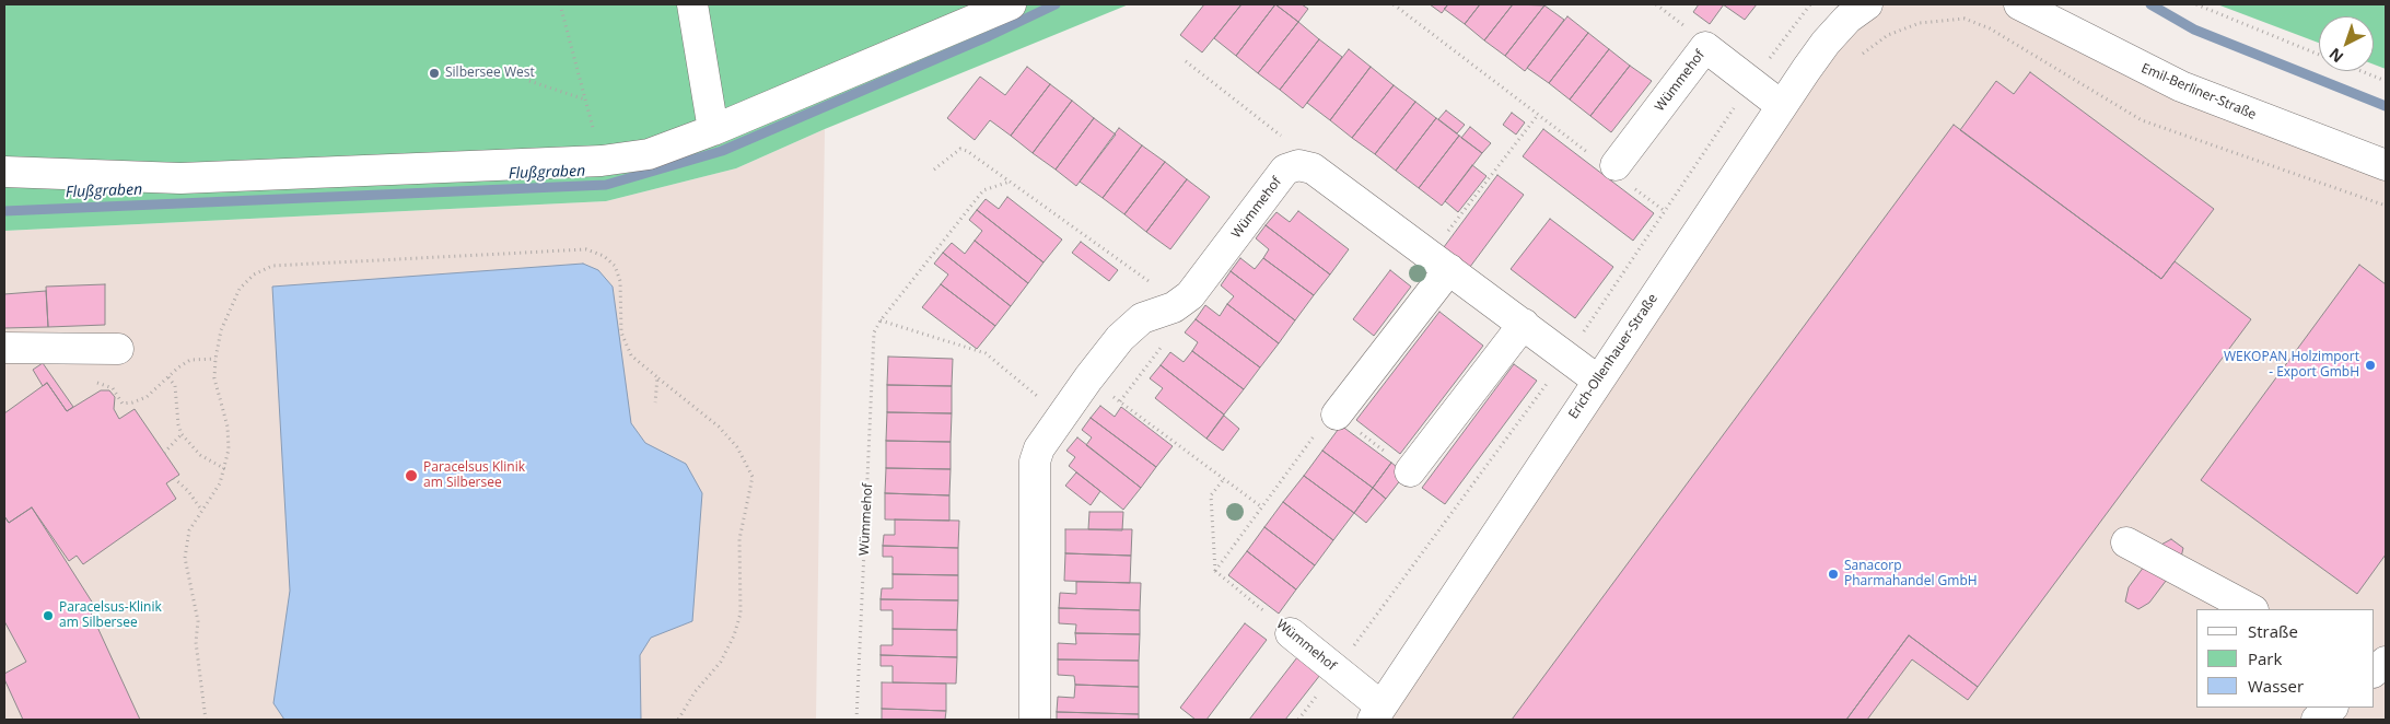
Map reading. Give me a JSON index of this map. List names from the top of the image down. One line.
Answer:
{"streets":{"street":["Wümmehof","Emil-Berliner-Straße","Erich-Ollenhauer-Straße"]},"crossings":[["Wümmehof","Erich-Ollenhauer-Straße"]],"water":["Flußgraben"],"places":["Silbersee West","WEKOPAN Holzimport - Export GmbH","Paracelsus Klinik am Silbersee","Sanacorp Pharmahandel GmbH","Paracelsus-Klinik am Silbersee"],"legend":["Straße","Park","Wasser"],"north":"bottom left"}
